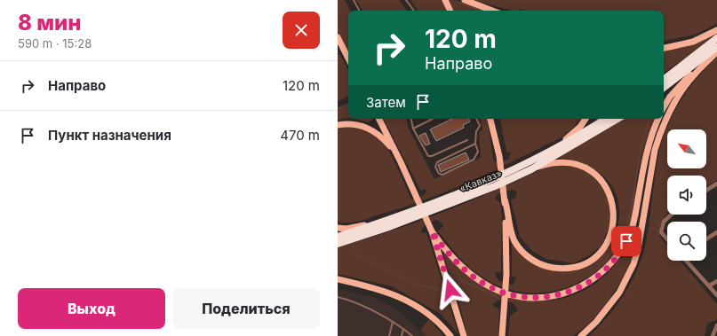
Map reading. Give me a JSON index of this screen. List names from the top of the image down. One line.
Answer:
{"streets":{"highway":["«Кавказ»"]},"north":"top left","page":{"heading":["8 мин","590 m · 15:28"],"turn":["120 m","Направо"],"list":[{"name":"Направо","value":"120 m"},{"name":"Пункт назначения","value":"470 m"}],"then":"Затем","buttons":["Выход","Поделиться"]}}
